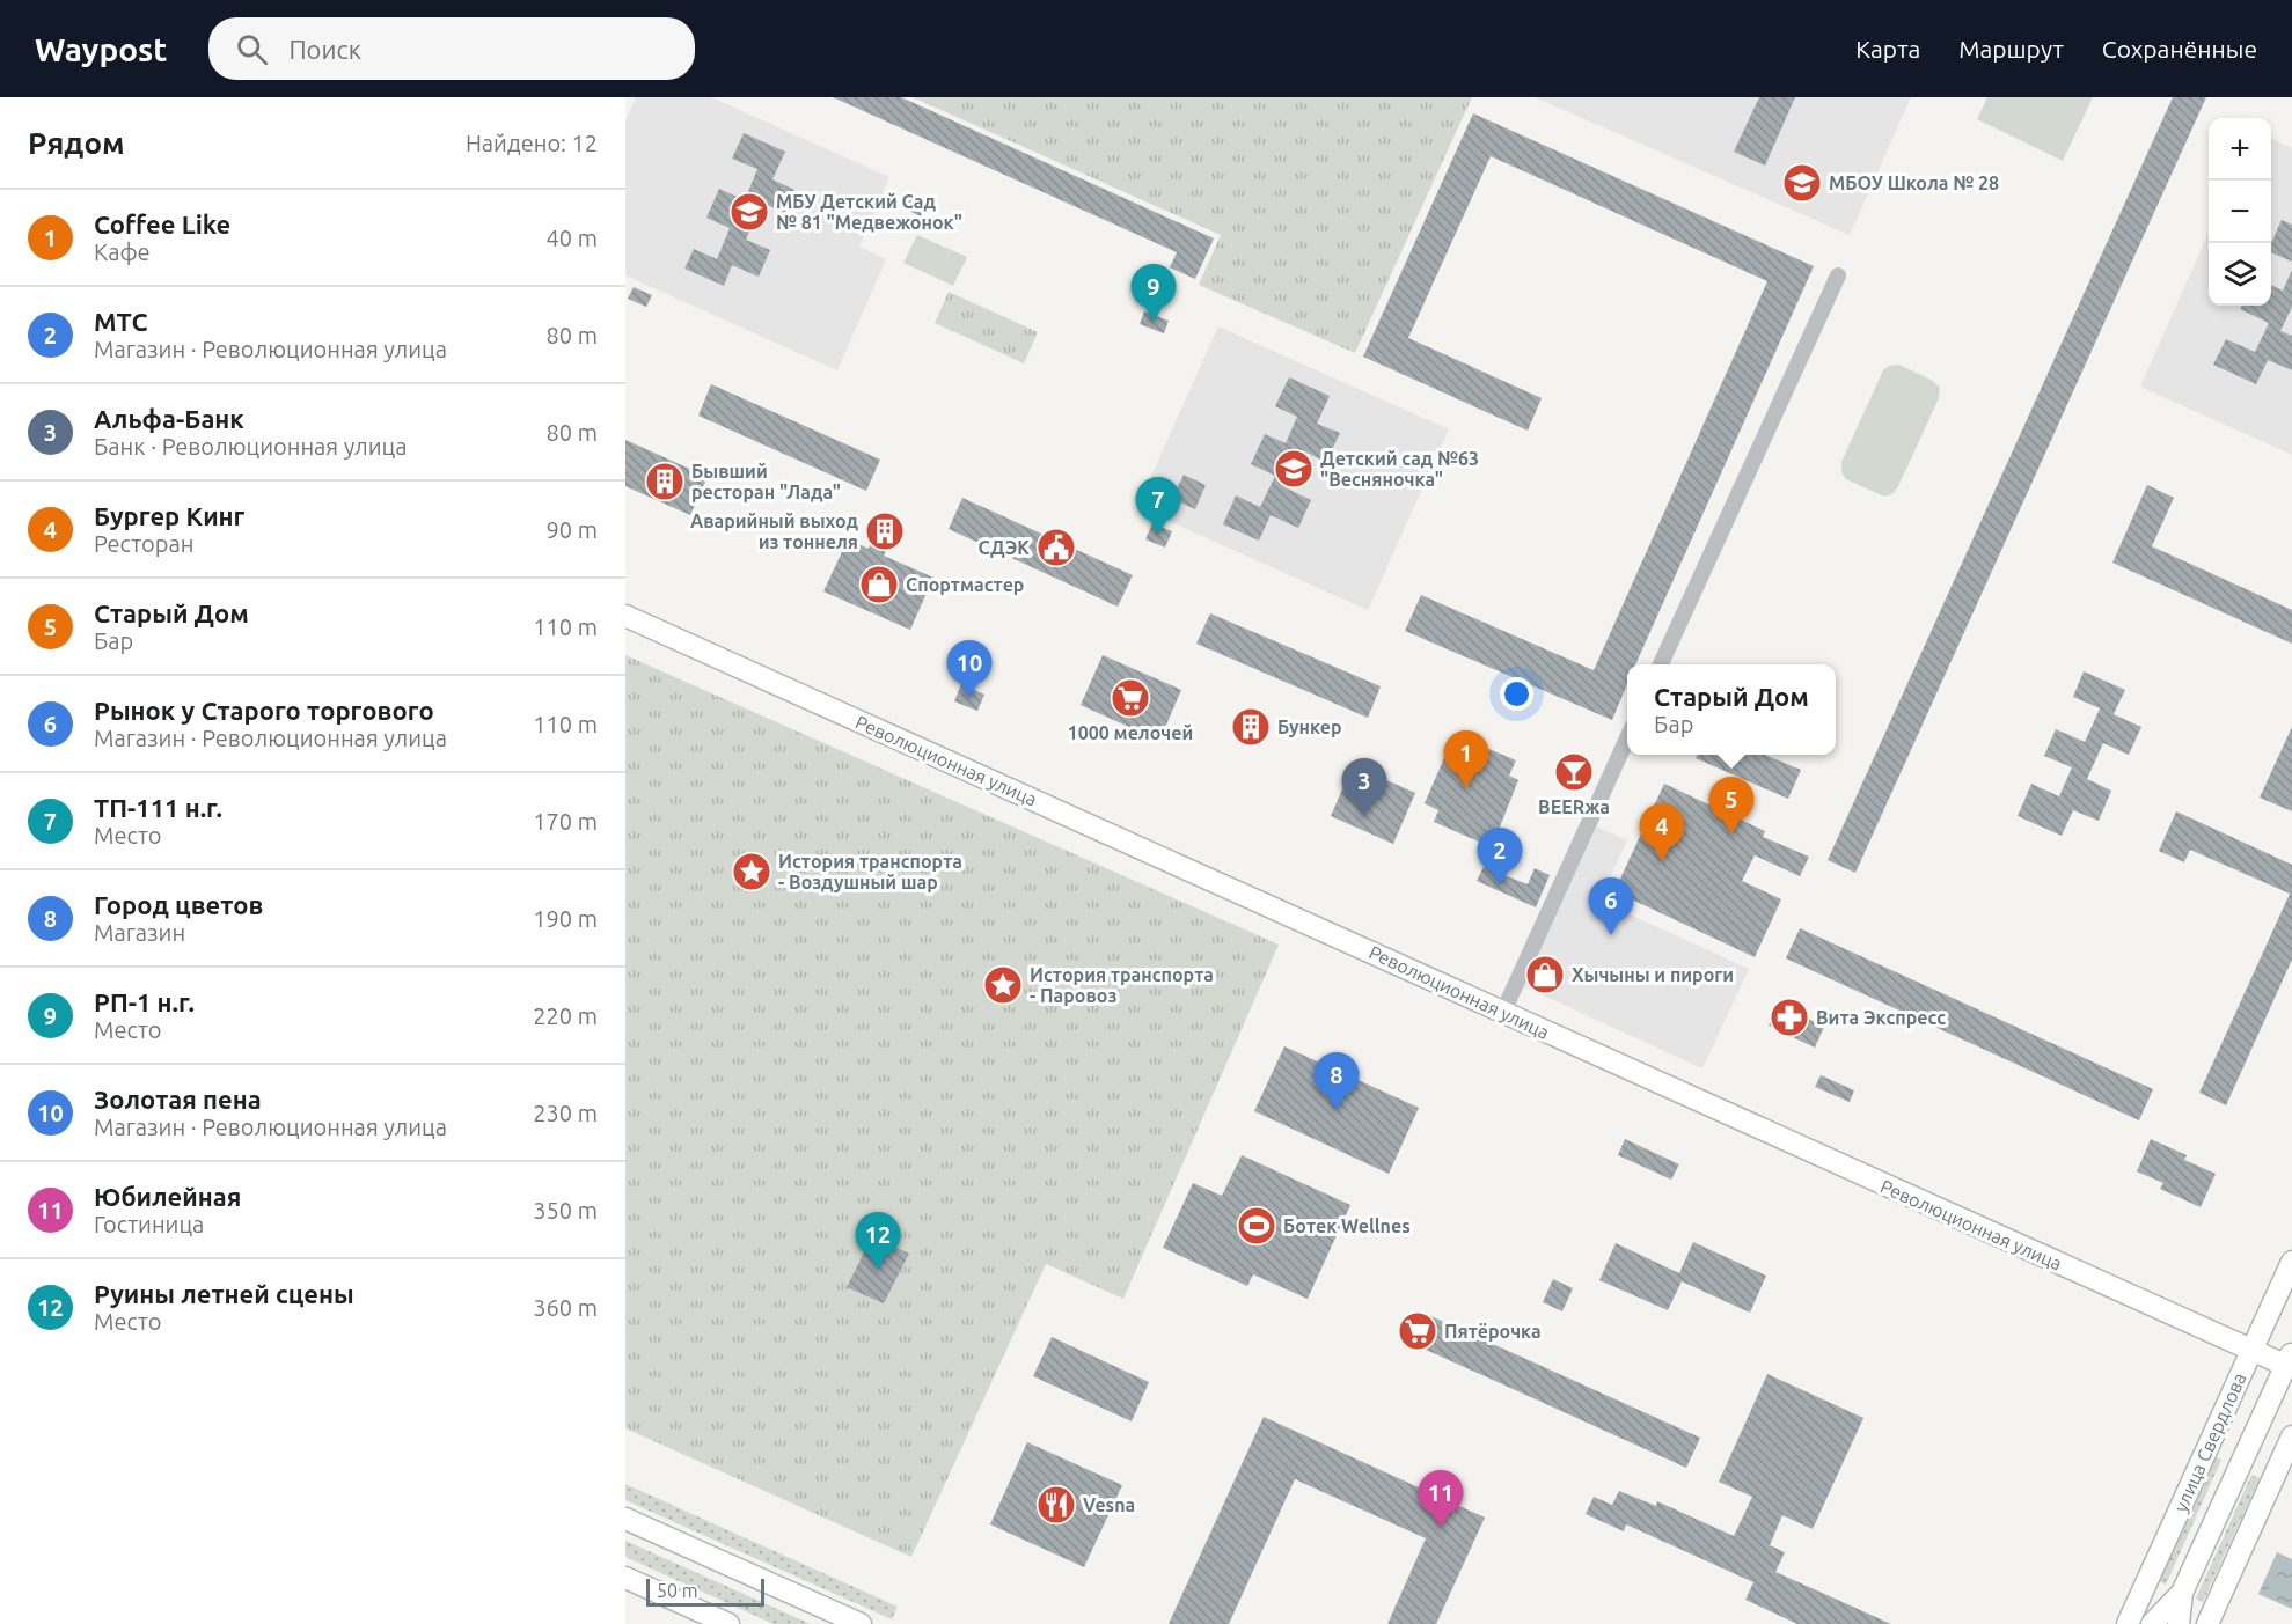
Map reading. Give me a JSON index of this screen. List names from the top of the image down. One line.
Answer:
{"streets":{"main road":["Революционная улица","улица Свердлова"]},"crossings":[["Революционная улица","улица Свердлова"]],"places":{"school or university":["МБОУ Школа № 28","МБУ Детский Сад № 81 \"Медвежонок\"","Детский сад №63 \"Весняночка\""],"building":["Бывший ресторан \"Лада\"","Аварийный выход из тоннеля","Бункер"],"public building":["СДЭК"],"shop":["Спортмастер","Хычыны и пироги"],"supermarket":["1000 мелочей","Пятёрочка"],"bar":["BEERжа"],"place":["История транспорта - Воздушный шар","История транспорта - Паровоз"],"pharmacy":["Вита Экспресс"],"sports":["Ботек Wellnes"],"restaurant":["Vesna"]},"scale_bar":"50 m","page":{"header":"Waypost","search":"Поиск","nav":["Карта","Маршрут","Сохранённые"],"heading":["Рядом","Найдено: 12"],"map_buttons":["+","−"],"list":[{"mark":"1","name":"Coffee Like","note":"Кафе","value":"40 m"},{"mark":"2","name":"МТС","note":"Магазин · Революционная улица","value":"80 m"},{"mark":"3","name":"Альфа-Банк","note":"Банк · Революционная улица","value":"80 m"},{"mark":"4","name":"Бургер Кинг","note":"Ресторан","value":"90 m"},{"mark":"5","name":"Старый Дом","note":"Бар","value":"110 m"},{"mark":"6","name":"Рынок у Старого торгового","note":"Магазин · Революционная улица","value":"110 m"},{"mark":"7","name":"ТП-111 н.г.","note":"Место","value":"170 m"},{"mark":"8","name":"Город цветов","note":"Магазин","value":"190 m"},{"mark":"9","name":"РП-1 н.г.","note":"Место","value":"220 m"},{"mark":"10","name":"Золотая пена","note":"Магазин · Революционная улица","value":"230 m"},{"mark":"11","name":"Юбилейная","note":"Гостиница","value":"350 m"},{"mark":"12","name":"Руины летней сцены","note":"Место","value":"360 m"}],"pins":["9","7","10","1","3","5","4","2","6","8","12","11"],"popup":["Старый Дом","Бар"],"scale":"50 m"}}
